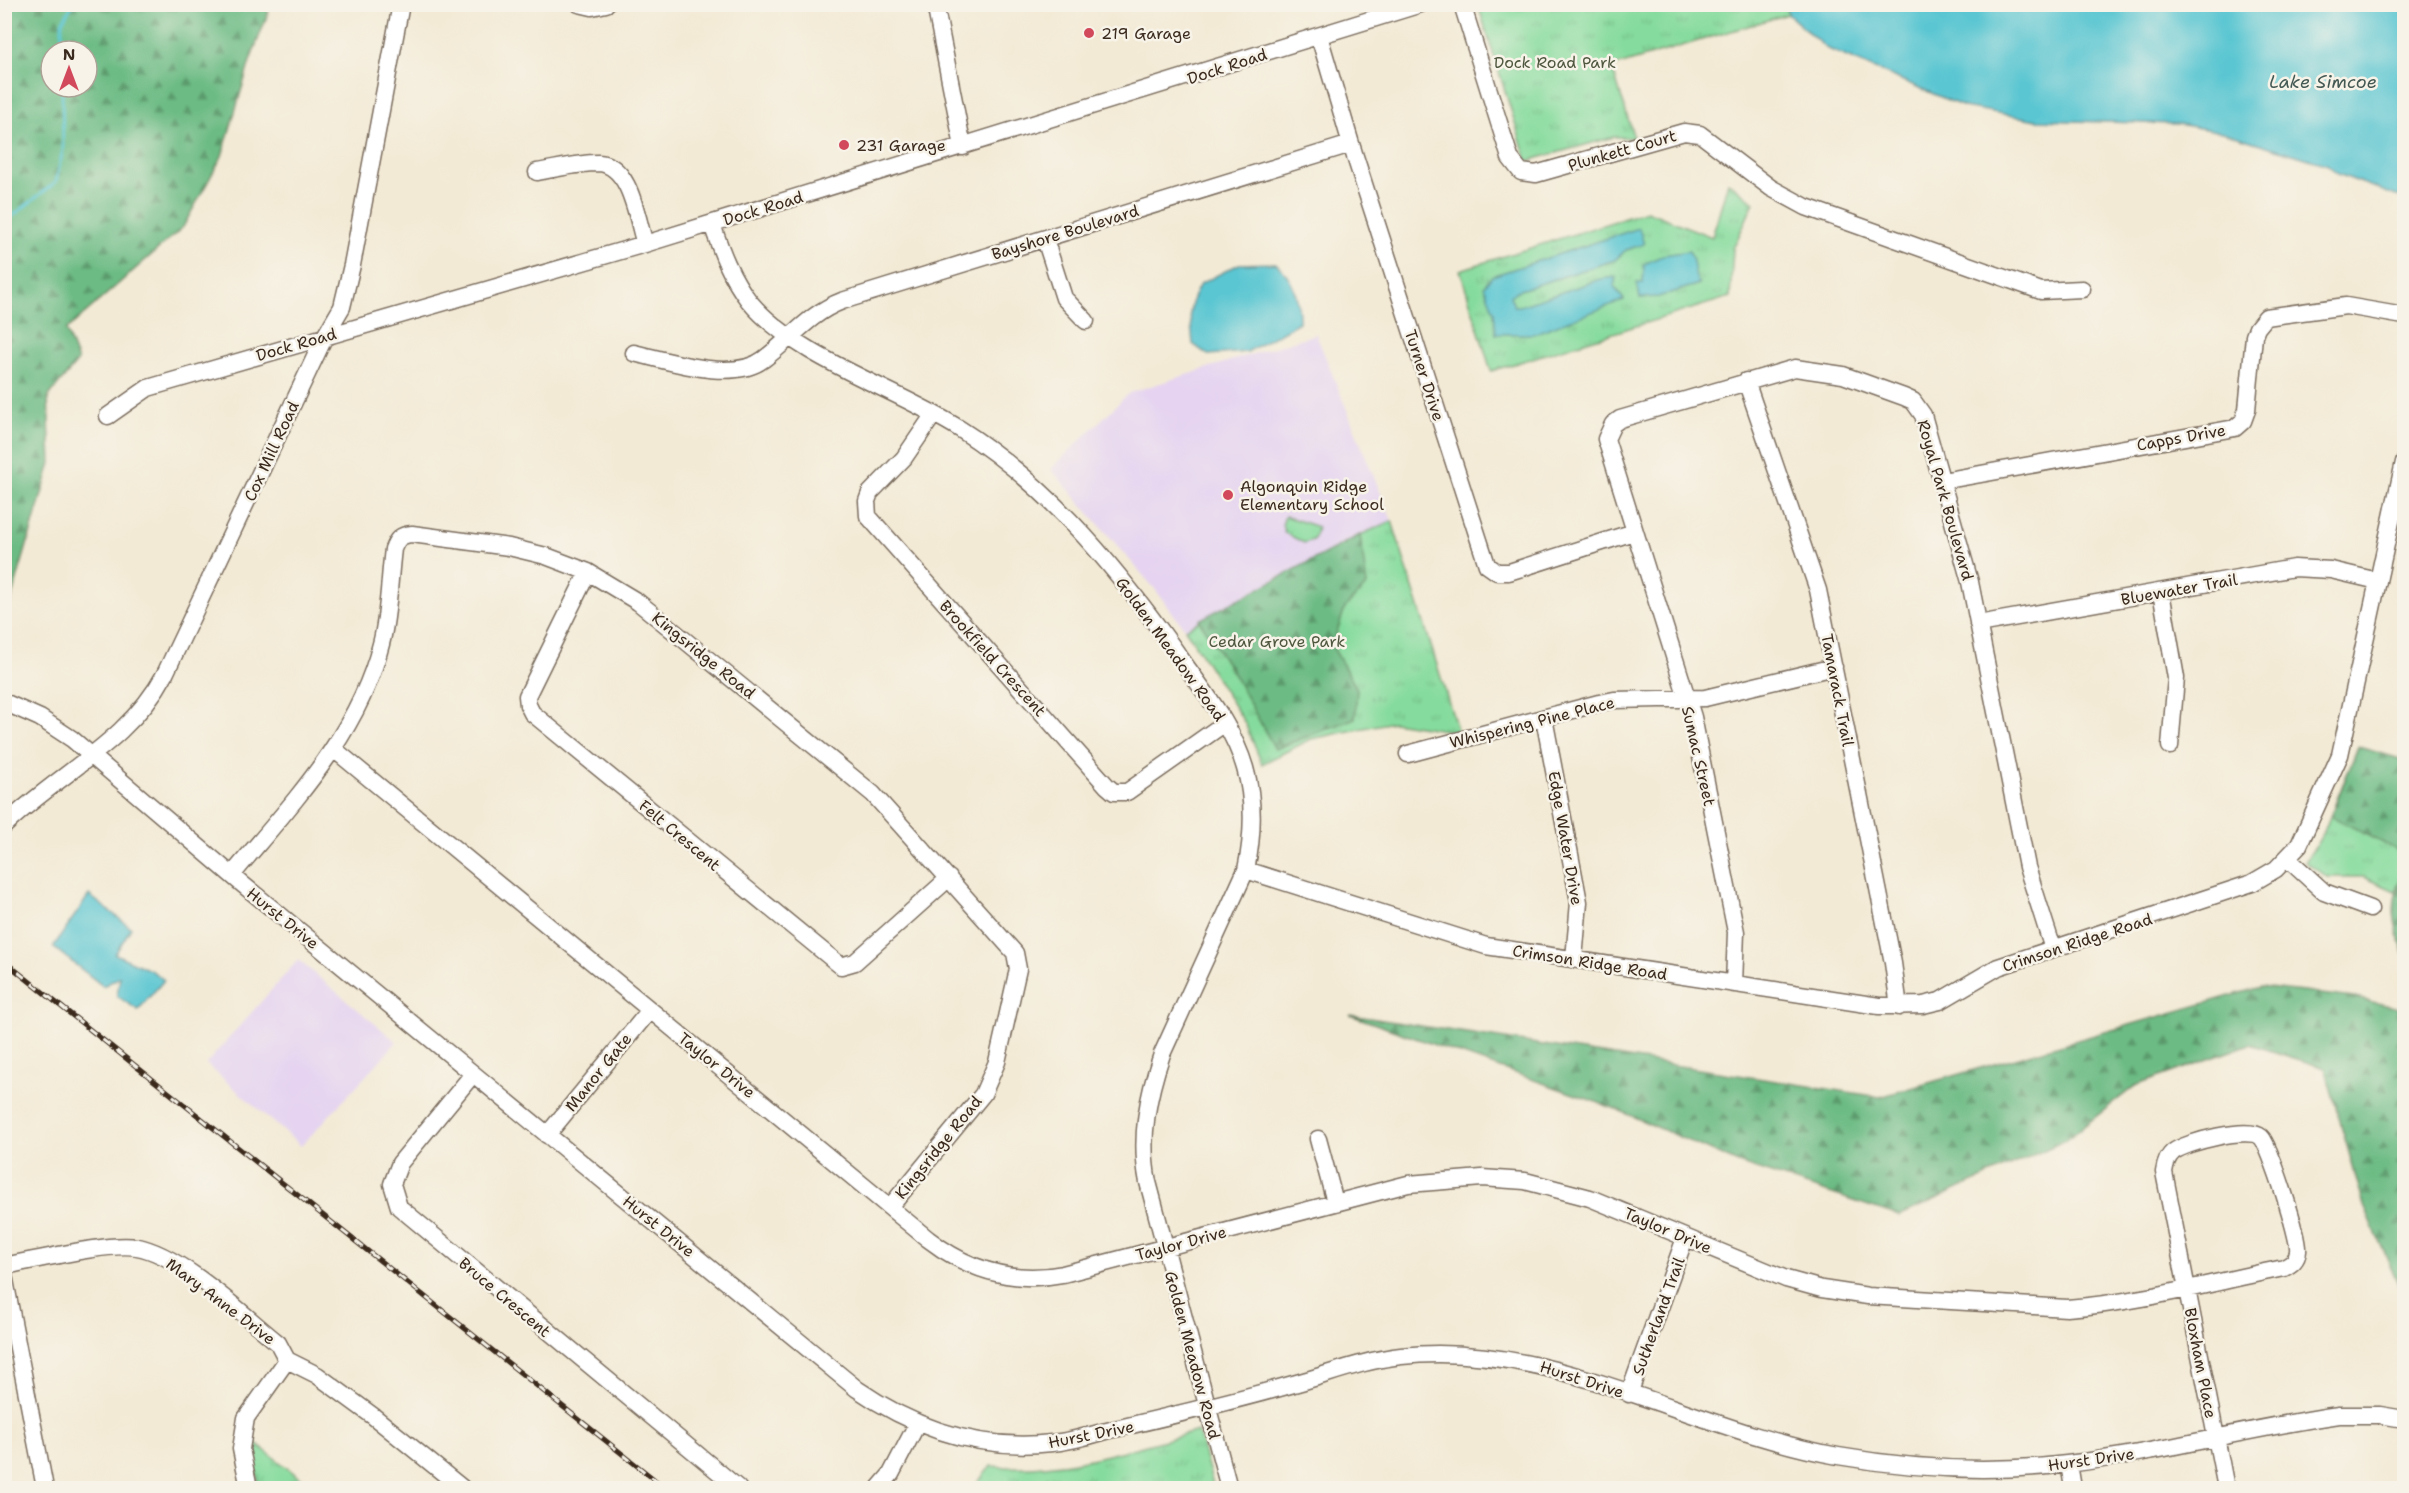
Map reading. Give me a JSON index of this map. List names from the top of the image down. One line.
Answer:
{"streets":{"street":["Dock Road","Plunkett Court","Bayshore Boulevard","Turner Drive","Capps Drive","Cox Mill Road","Royal Park Boulevard","Bluewater Trail","Golden Meadow Road","Kingsridge Road","Brookfield Crescent","Tamarack Trail","Whispering Pine Place","Sumac Street","Felt Crescent","Edge Water Drive","Hurst Drive","Crimson Ridge Road","Taylor Drive","Manor Gate","Bruce Crescent","Mary Anne Drive","Sutherland Trail","Bloxham Place"]},"crossings":[["Dock Road","Turner Drive"],["Dock Road","Cox Mill Road"],["Dock Road","Golden Meadow Road"],["Bayshore Boulevard","Turner Drive"],["Bayshore Boulevard","Golden Meadow Road"],["Turner Drive","Royal Park Boulevard"],["Turner Drive","Sumac Street"],["Capps Drive","Royal Park Boulevard"],["Cox Mill Road","Hurst Drive"],["Royal Park Boulevard","Bluewater Trail"],["Royal Park Boulevard","Tamarack Trail"],["Royal Park Boulevard","Sumac Street"],["Royal Park Boulevard","Crimson Ridge Road"],["Bluewater Trail","Crimson Ridge Road"],["Golden Meadow Road","Brookfield Crescent"],["Golden Meadow Road","Hurst Drive"],["Golden Meadow Road","Crimson Ridge Road"],["Golden Meadow Road","Taylor Drive"],["Kingsridge Road","Felt Crescent"],["Kingsridge Road","Hurst Drive"],["Kingsridge Road","Taylor Drive"],["Tamarack Trail","Whispering Pine Place"],["Tamarack Trail","Crimson Ridge Road"],["Whispering Pine Place","Sumac Street"],["Whispering Pine Place","Edge Water Drive"],["Sumac Street","Crimson Ridge Road"],["Edge Water Drive","Crimson Ridge Road"],["Hurst Drive","Manor Gate"],["Hurst Drive","Bruce Crescent"],["Hurst Drive","Sutherland Trail"],["Hurst Drive","Bloxham Place"],["Taylor Drive","Manor Gate"],["Taylor Drive","Sutherland Trail"],["Taylor Drive","Bloxham Place"]],"water":["Lake Simcoe"],"parks":["Dock Road Park","Cedar Grove Park"],"places":["219 Garage","231 Garage","Algonquin Ridge Elementary School"],"north":"top"}
